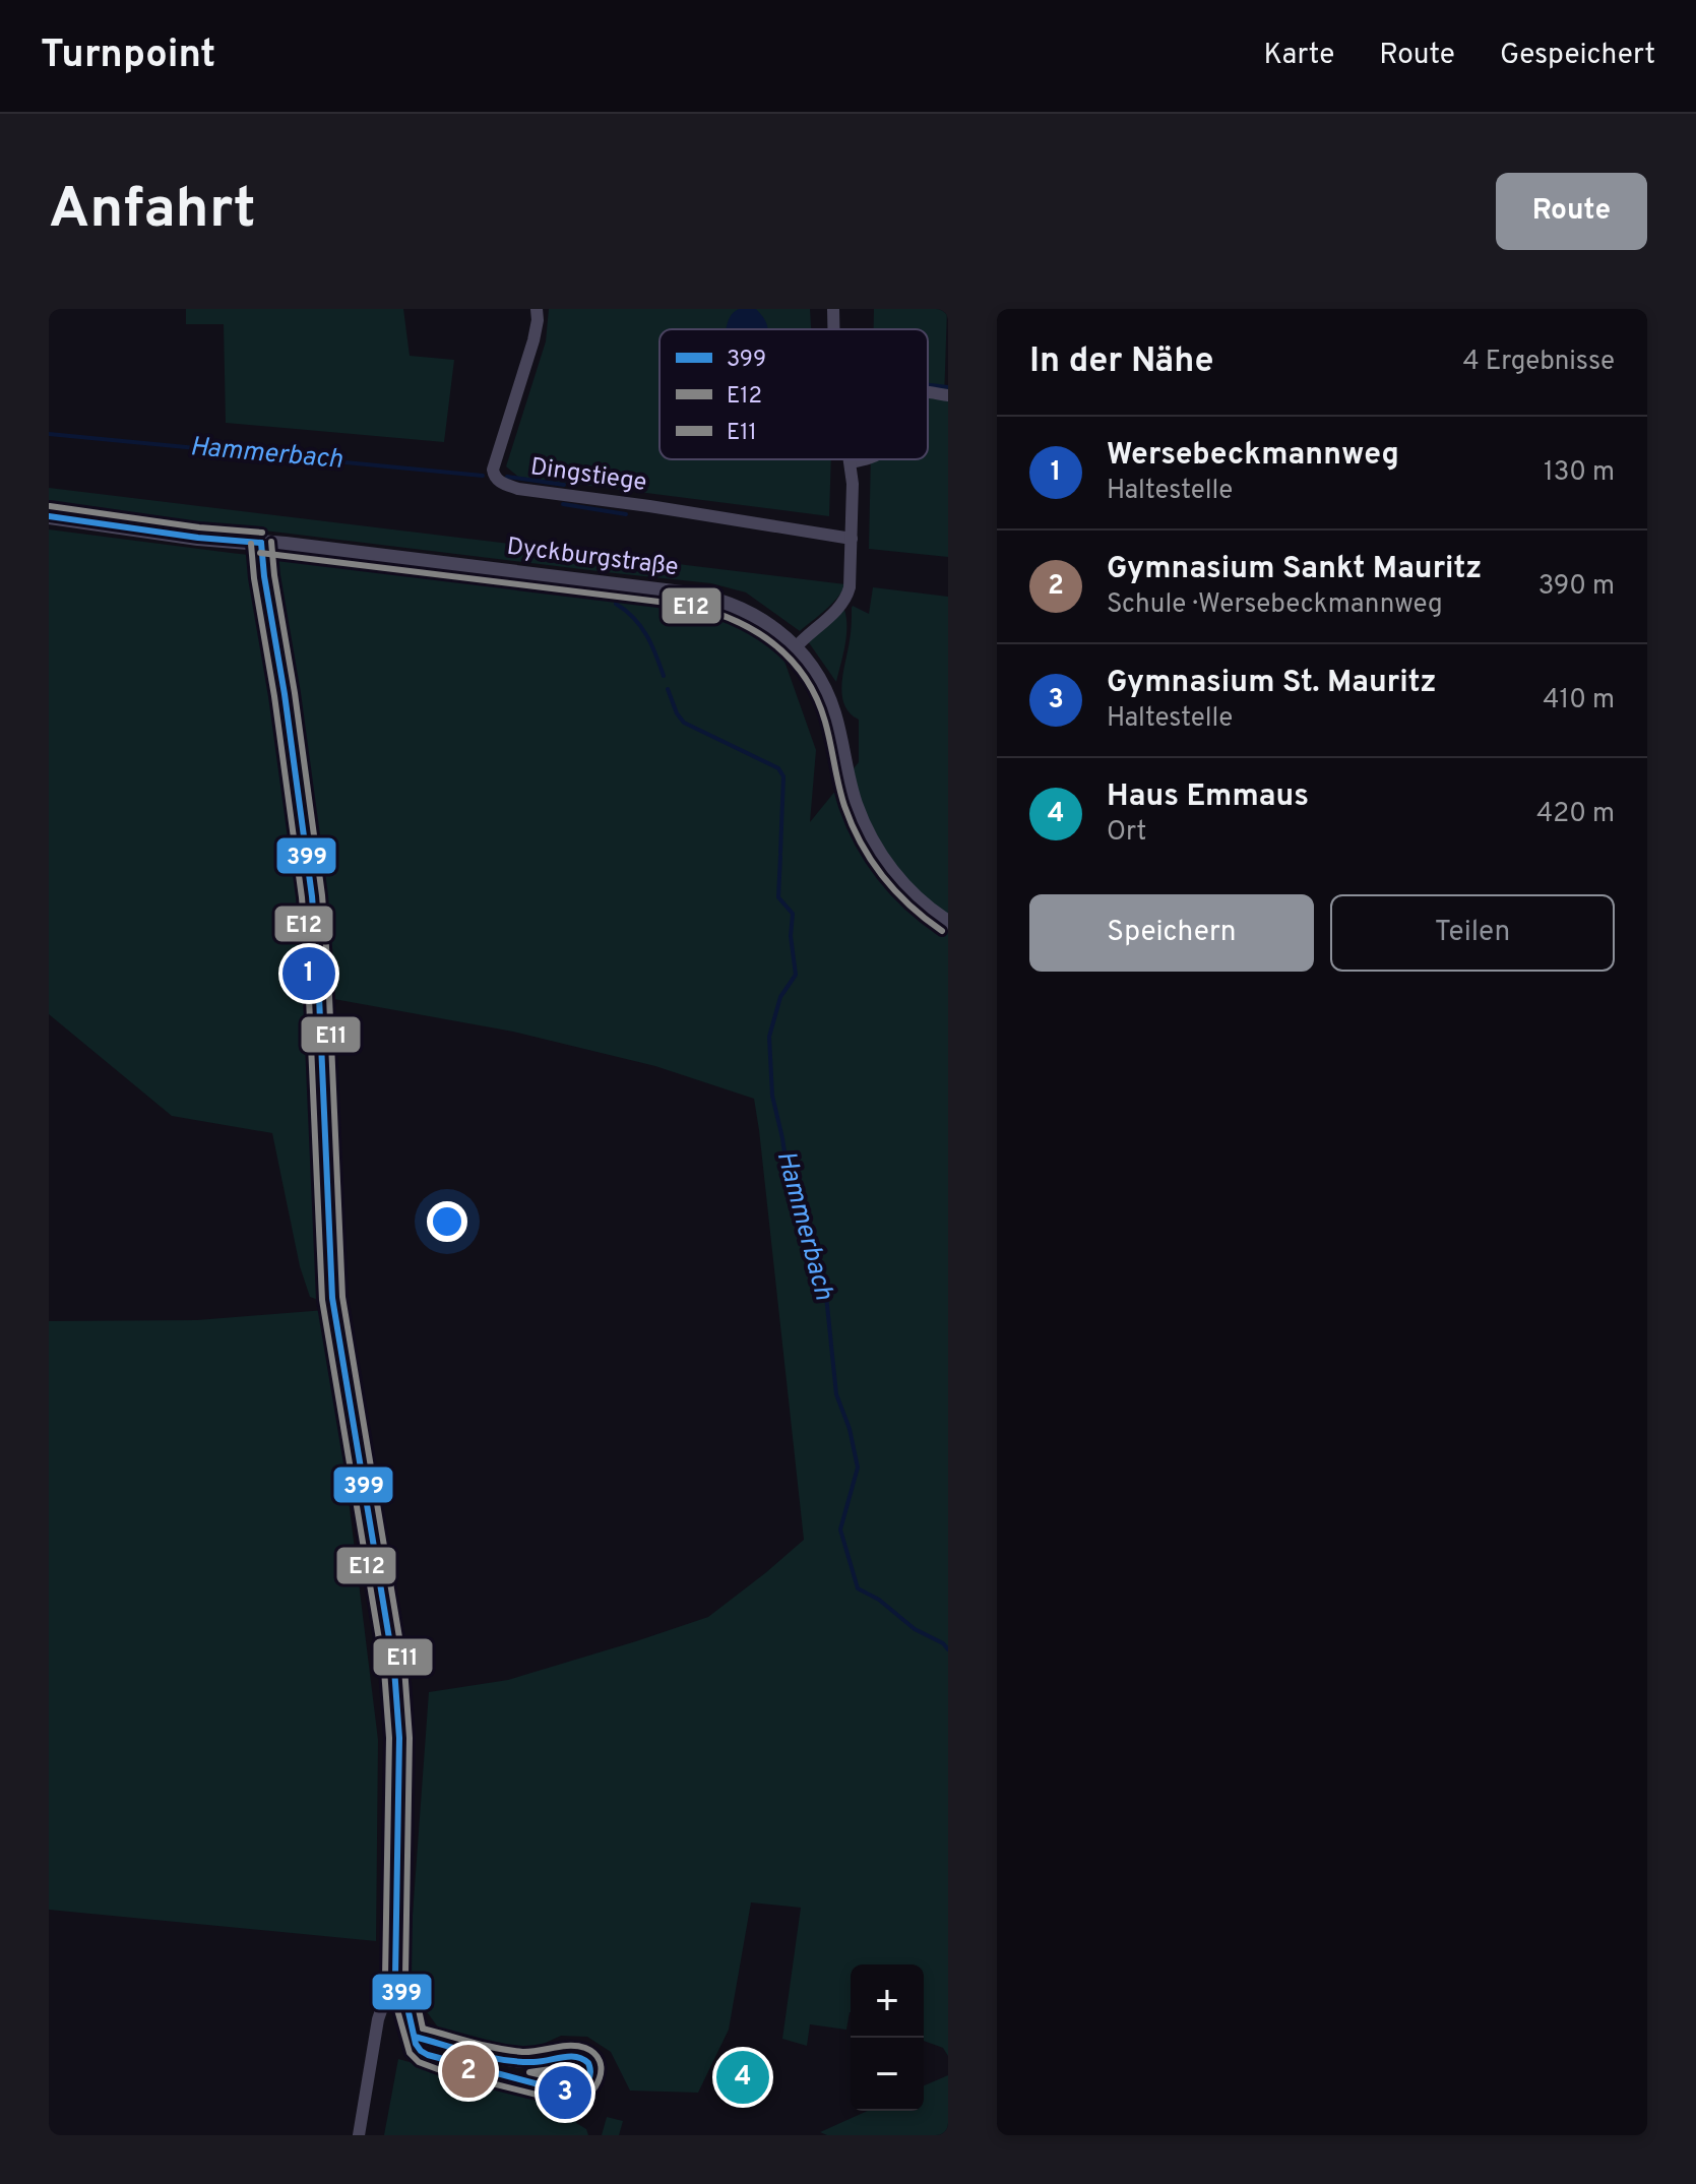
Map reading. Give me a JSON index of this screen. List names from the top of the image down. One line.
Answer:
{"streets":{"street":["Dingstiege","Dyckburgstraße"]},"water":["Hammerbach"],"lines":["transit line E11","transit line 399","transit line E12"],"legend":["399","E12","E11"],"page":{"header":"Turnpoint","nav":["Karte","Route","Gespeichert"],"buttons":["Route",["Speichern","Teilen"]],"title":"Anfahrt","heading":["In der Nähe","4 Ergebnisse"],"list":[{"mark":"1","name":"Wersebeckmannweg","note":"Haltestelle","value":"130 m"},{"mark":"2","name":"Gymnasium Sankt Mauritz","note":"Schule · Wersebeckmannweg","value":"390 m"},{"mark":"3","name":"Gymnasium St. Mauritz","note":"Haltestelle","value":"410 m"},{"mark":"4","name":"Haus Emmaus","note":"Ort","value":"420 m"}],"pins":["1","2","4","3"],"map_buttons":["+","−"]}}
